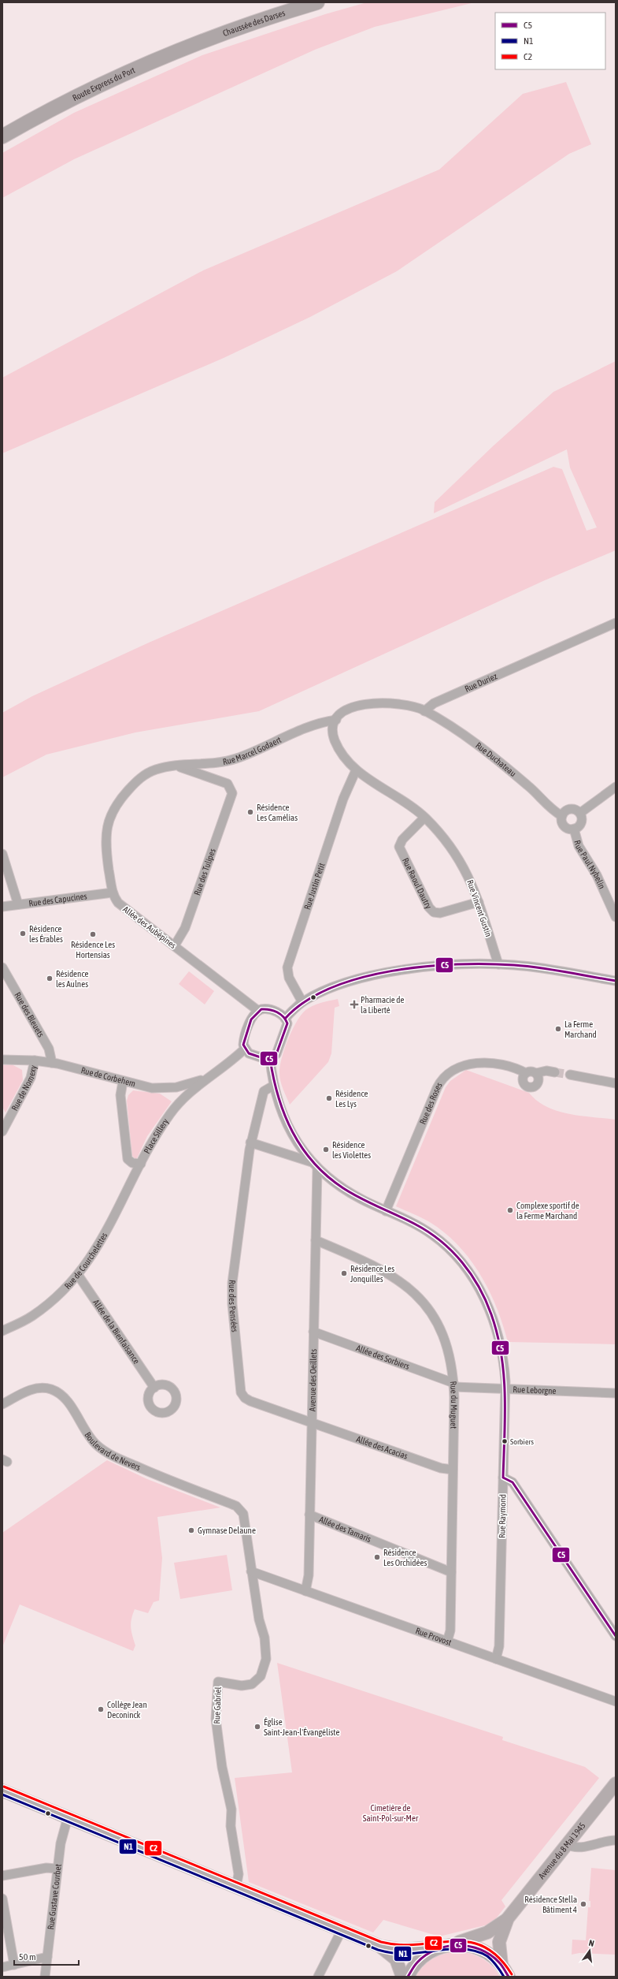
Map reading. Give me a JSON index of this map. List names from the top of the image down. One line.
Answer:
{"streets":{"main road":["Chaussée des Darses","Route Express du Port"],"street":["Rue Duriez","Rue Marcel Godaert","Rue Duchateau","Rue Paul Nybelin","Rue des Tulipes","Rue Raoul Dautry","Rue Justin Petit","Rue des Capucines","Rue Vincent Gustin","Allée des Aubépines","Rue des Bleuets","Rue de Corbehem","Rue de Nomexy","Rue des Roses","Place Sillery","Rue de Courchelettes","Rue des Pensées","Allée de la Bienfaisance","Allée des Sorbiers","Avenue des Oeillets","Rue Leborgne","Rue du Muguet","Allée des Acacias","Boulevard de Nevers","Rue Raymond","Allée des Tamaris","Rue Provost","Rue Gabriel","Avenue du 8 Mai 1945","Rue Gustave Courbet"]},"crossings":[["Chaussée des Darses","Route Express du Port"],["Rue Duriez","Rue Duchateau"],["Rue Marcel Godaert","Rue des Tulipes"],["Rue Marcel Godaert","Rue Vincent Gustin"],["Rue Marcel Godaert","Allée des Aubépines"],["Rue Duchateau","Rue Paul Nybelin"],["Rue des Tulipes","Allée des Aubépines"],["Rue Raoul Dautry","Rue Vincent Gustin"],["Rue Justin Petit","Rue Vincent Gustin"],["Rue des Capucines","Allée des Aubépines"],["Allée des Aubépines","Place Sillery"],["Allée des Aubépines","Rue Raymond"],["Rue des Bleuets","Rue de Corbehem"],["Rue de Corbehem","Rue de Nomexy"],["Rue de Corbehem","Place Sillery"],["Rue des Roses","Rue Raymond"],["Place Sillery","Rue de Courchelettes"],["Place Sillery","Rue Raymond"],["Rue de Courchelettes","Allée de la Bienfaisance"],["Rue des Pensées","Avenue des Oeillets"],["Rue des Pensées","Allée des Acacias"],["Rue des Pensées","Rue Raymond"],["Allée des Sorbiers","Avenue des Oeillets"],["Allée des Sorbiers","Rue Leborgne"],["Allée des Sorbiers","Rue du Muguet"],["Avenue des Oeillets","Rue du Muguet"],["Avenue des Oeillets","Allée des Acacias"],["Avenue des Oeillets","Rue Raymond"],["Avenue des Oeillets","Allée des Tamaris"],["Avenue des Oeillets","Rue Provost"],["Rue Leborgne","Rue du Muguet"],["Rue Leborgne","Rue Raymond"],["Rue du Muguet","Allée des Acacias"],["Rue du Muguet","Allée des Tamaris"],["Rue du Muguet","Rue Provost"],["Boulevard de Nevers","Rue Gabriel"],["Rue Raymond","Rue Provost"],["Rue Provost","Rue Gabriel"]],"parks":["Cimetière de Saint-Pol-sur-Mer"],"places":{"other":["Résidence Les Camélias","Résidence les Érables","Résidence Les Hortensias","Résidence les Aulnes","La Ferme Marchand","Résidence Les Lys","Résidence les Violettes","Complexe sportif de la Ferme Marchand","Résidence Les Jonquilles","Sorbiers","Gymnase Delaune","Résidence Les Orchidées","Collège Jean Deconinck","Église Saint-Jean-l'Évangéliste","Résidence Stella Bâtiment 4"],"health":["Pharmacie de la Liberté"]},"lines":["transit line C5","transit line C2","transit line N1"],"legend":["C5","N1","C2"],"scale_bar":"50 m","north":"top"}
